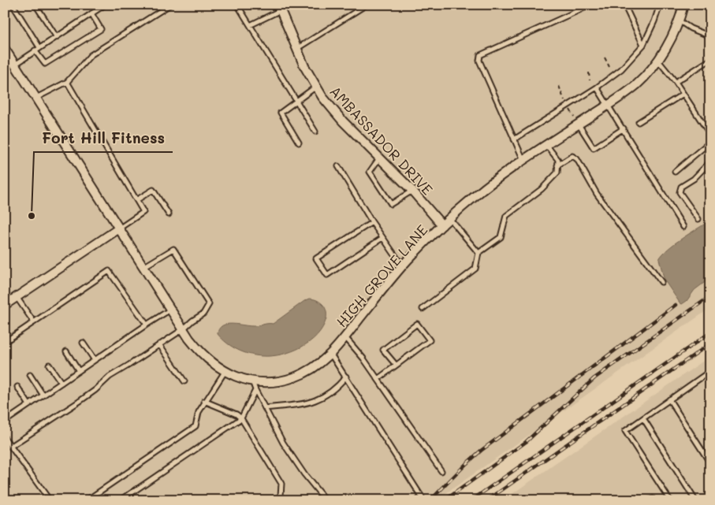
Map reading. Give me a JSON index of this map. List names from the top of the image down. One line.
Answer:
{"streets":{"street":["AMBASSADOR DRIVE","HIGH GROVE LANE"]},"crossings":[["AMBASSADOR DRIVE","HIGH GROVE LANE"]],"places":["Fort Hill Fitness"]}
